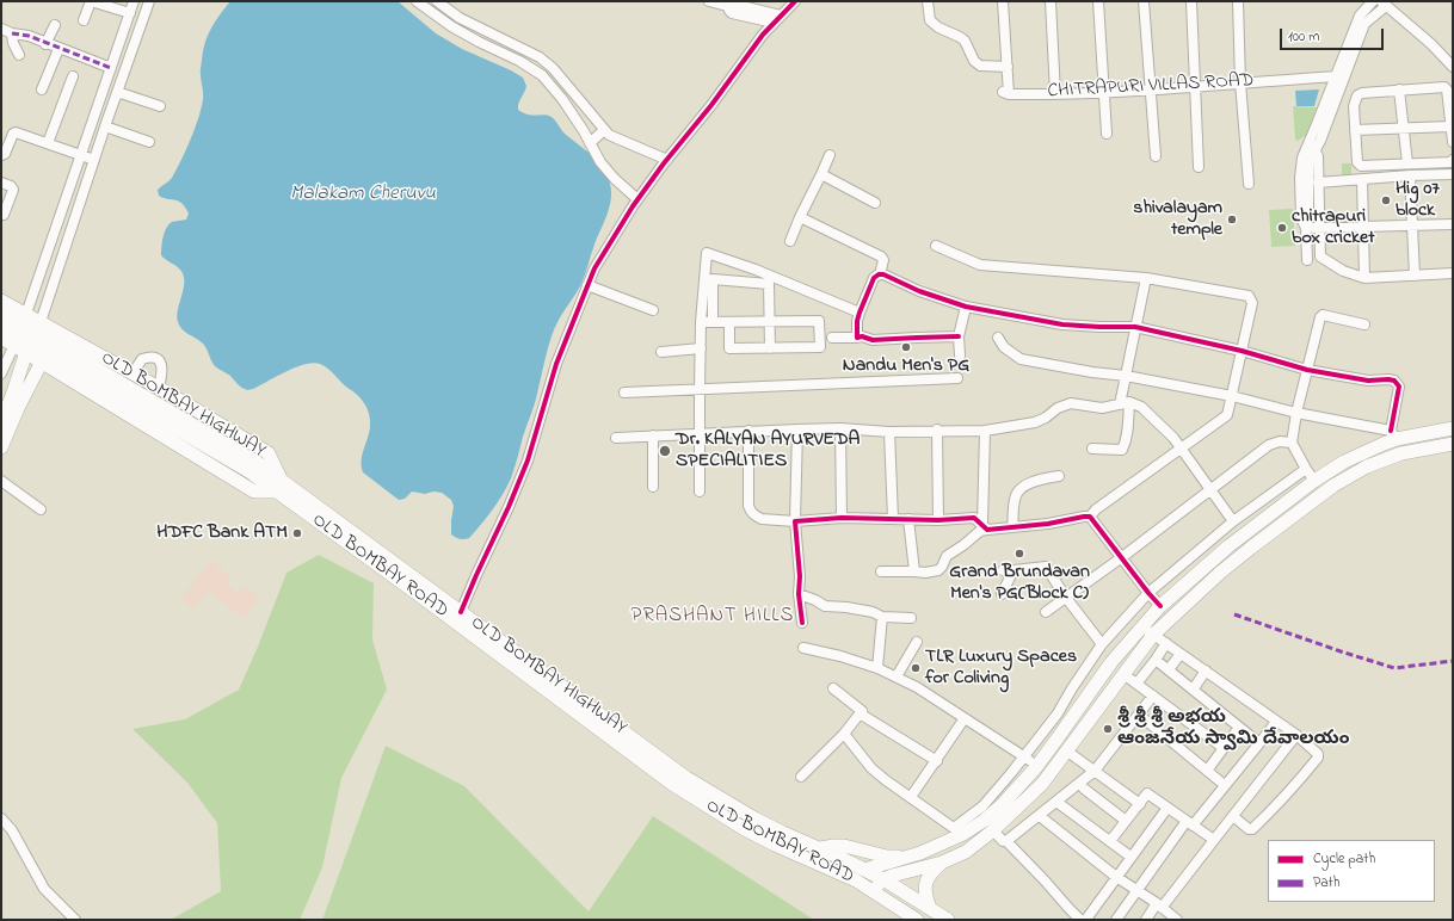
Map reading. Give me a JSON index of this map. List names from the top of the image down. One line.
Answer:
{"streets":{"main road":["OLD BOMBAY HIGHWAY","OLD BOMBAY ROAD"],"street":["CHITRAPURI VILLAS ROAD"]},"crossings":[["OLD BOMBAY HIGHWAY","OLD BOMBAY ROAD"]],"districts":["PRASHANT HILLS"],"water":["Malakam Cheruvu"],"places":["Hig 07 block","shivalayam temple","chitrapuri box cricket","Nandu Men's PG","Dr. KALYAN AYURVEDA SPECIALITIES","HDFC Bank ATM","Grand Brundavan Men's PG(Block C)","TLR Luxury Spaces for Coliving","శ్రీ శ్రీ శ్రీ అభయ ఆంజనేయ స్వామి దేవాలయం"],"legend":["Cycle path","Path"],"scale_bar":"100 m"}
